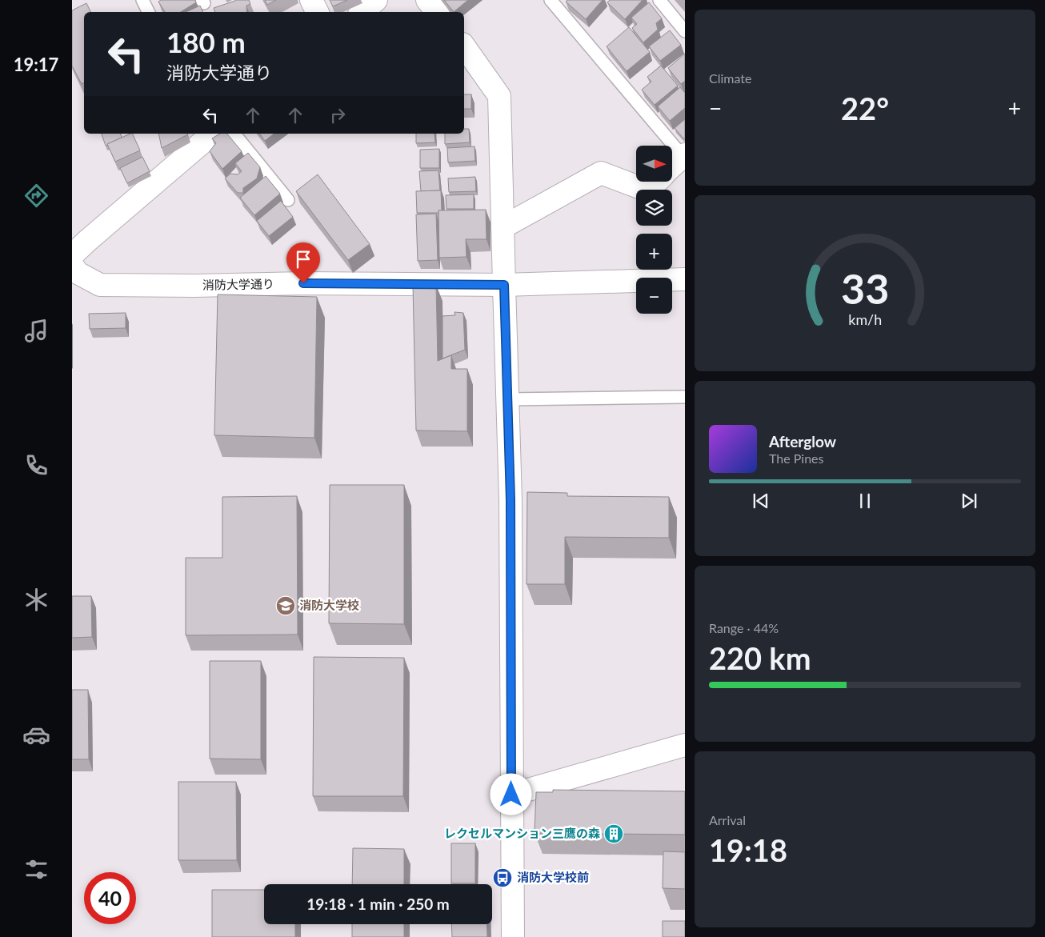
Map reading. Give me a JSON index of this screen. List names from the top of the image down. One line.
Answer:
{"streets":{"street":["消防大学通り"]},"places":{"school or university":["消防大学校"],"building":["レクセルマンション三鷹の森"],"bus stop":["消防大学校前"]},"north":"right","page":{"tabs":"19:17","tile":["Climate",["Range · 44%","220 km"],["Arrival","19:18"]],"turn":["180 m","消防大学通り"],"heat":["−","22°","+"],"map_buttons":["+","−"],"song":["Afterglow","The Pines"],"limit":"40","trip":"19:18 · 1 min · 250 m","gauge":["33","km/h"]}}
